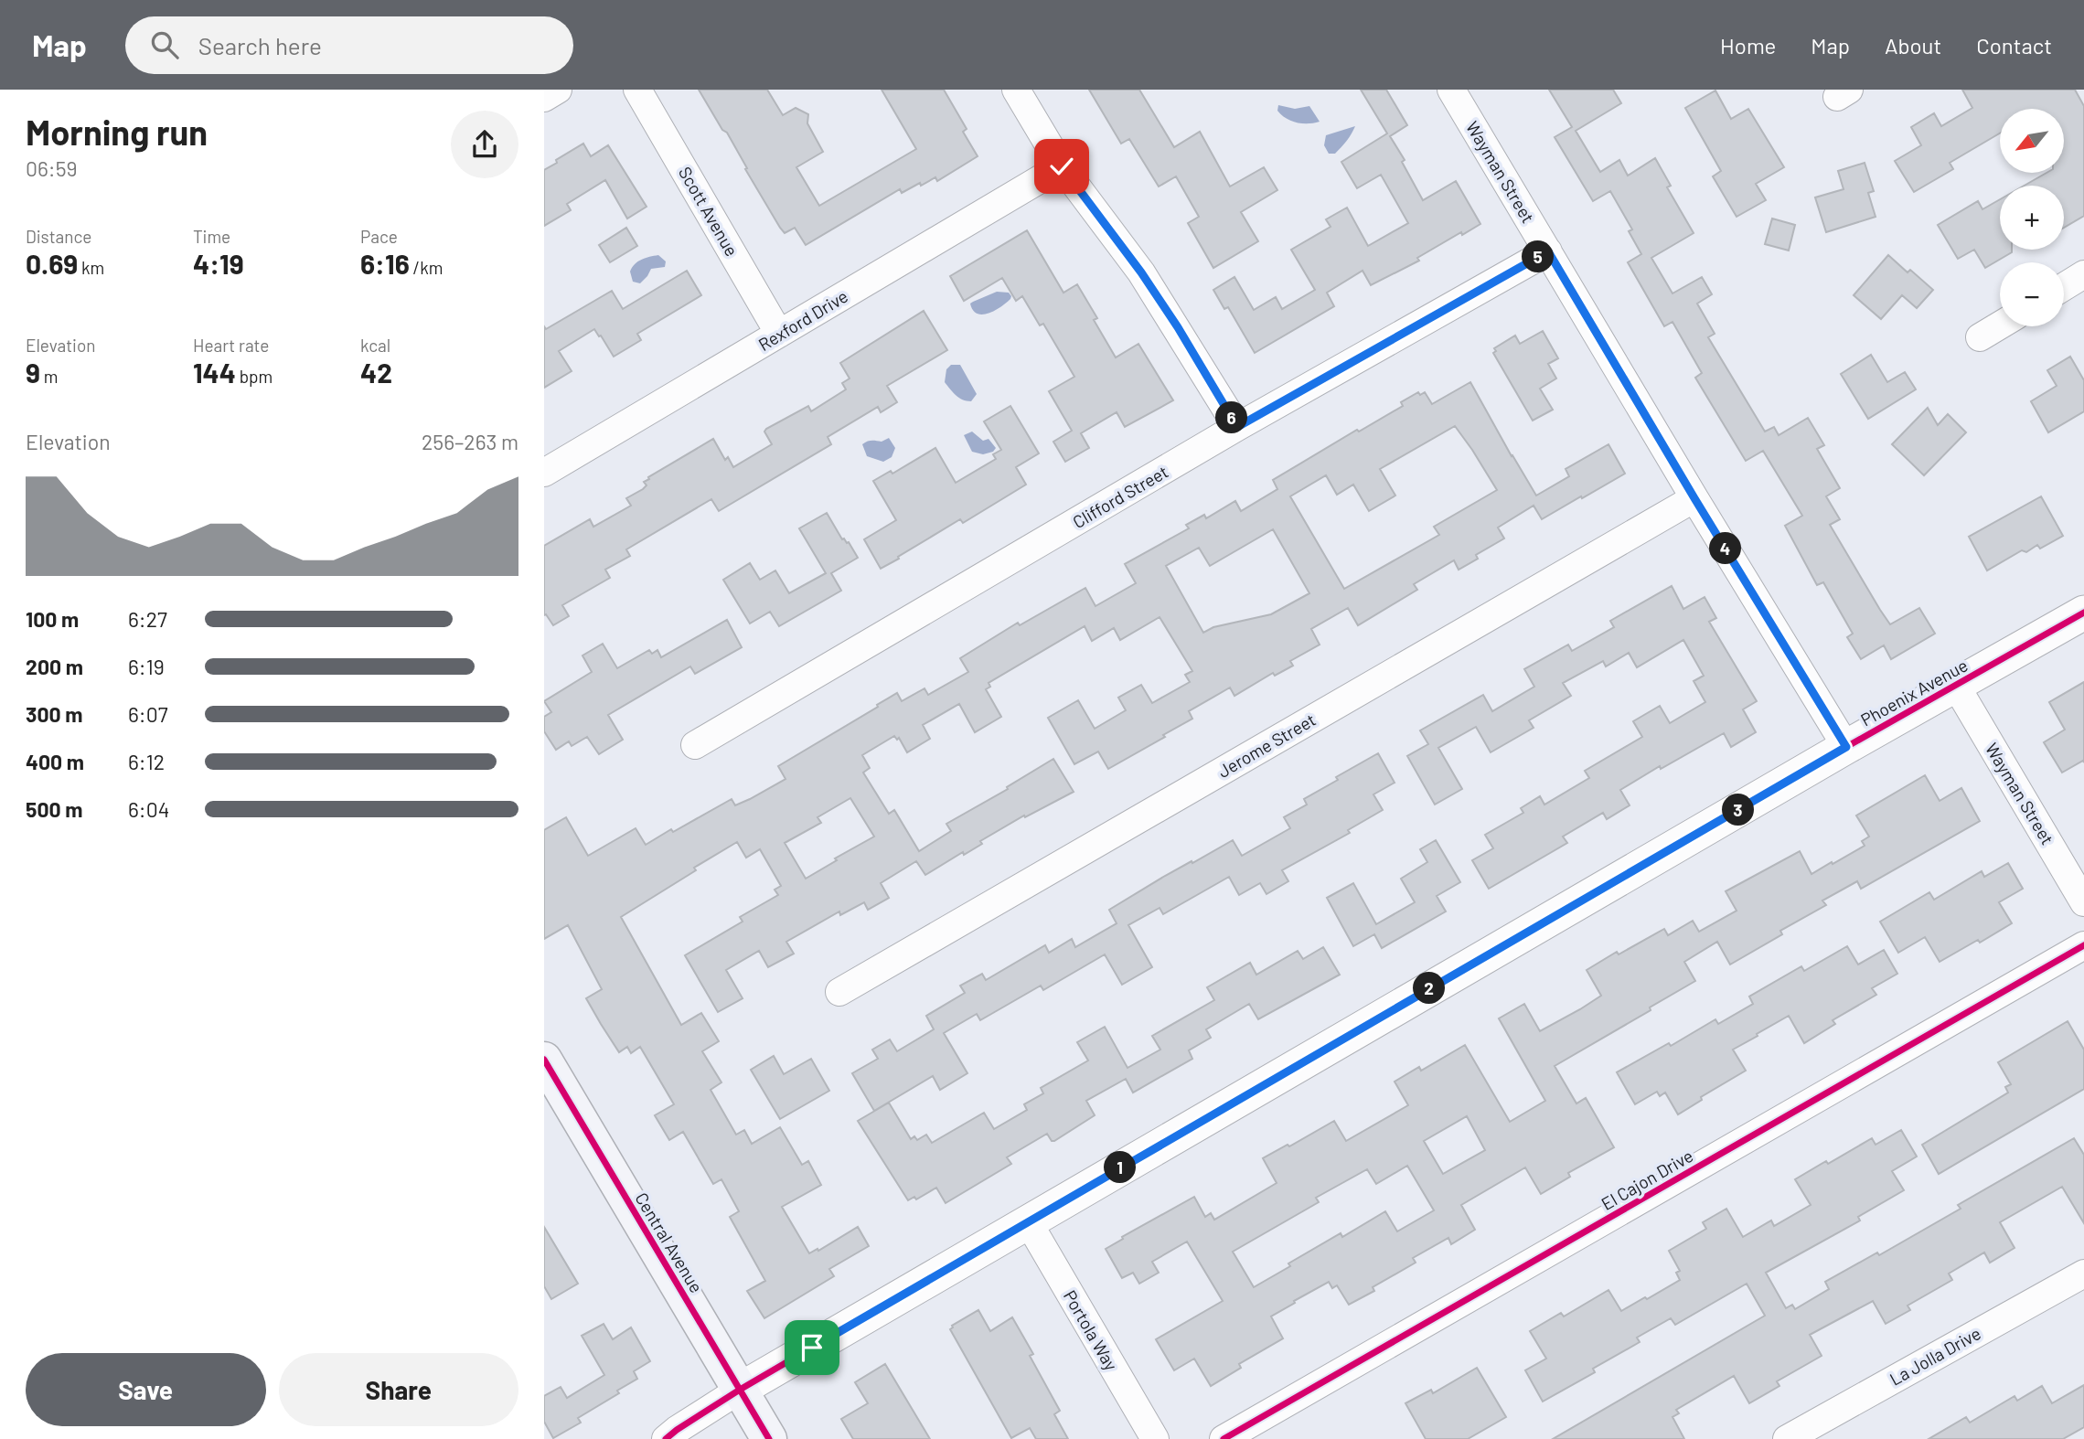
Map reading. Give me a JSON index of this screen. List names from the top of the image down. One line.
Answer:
{"streets":{"main road":["Central Avenue"],"street":["Wayman Street","Scott Avenue","Rexford Drive","Clifford Street","Phoenix Avenue","Jerome Street","El Cajon Drive","Portola Way","La Jolla Drive"]},"crossings":[["Wayman Street","Clifford Street"],["Wayman Street","Phoenix Avenue"],["Wayman Street","Jerome Street"],["Scott Avenue","Rexford Drive"],["Phoenix Avenue","Central Avenue"],["Phoenix Avenue","Portola Way"]],"north":"bottom left","page":{"header":"Map","search":"Search here","nav":["Home","Map","About","Contact"],"heading":["Morning run","06:59"],"map_buttons":["+","−"],"stats":[["Distance","0.69 km"],["Time","4:19"],["Pace","6:16 /km"],["Elevation","9 m"],["Heart rate","144 bpm"],["kcal","42"]],"pins":["5","6","4","3","2","1"],"chart":["Elevation","256–263 m"],"list":[{"name":"100 m","note":"6:27"},{"name":"200 m","note":"6:19"},{"name":"300 m","note":"6:07"},{"name":"400 m","note":"6:12"},{"name":"500 m","note":"6:04"}],"buttons":["Save","Share"]}}
